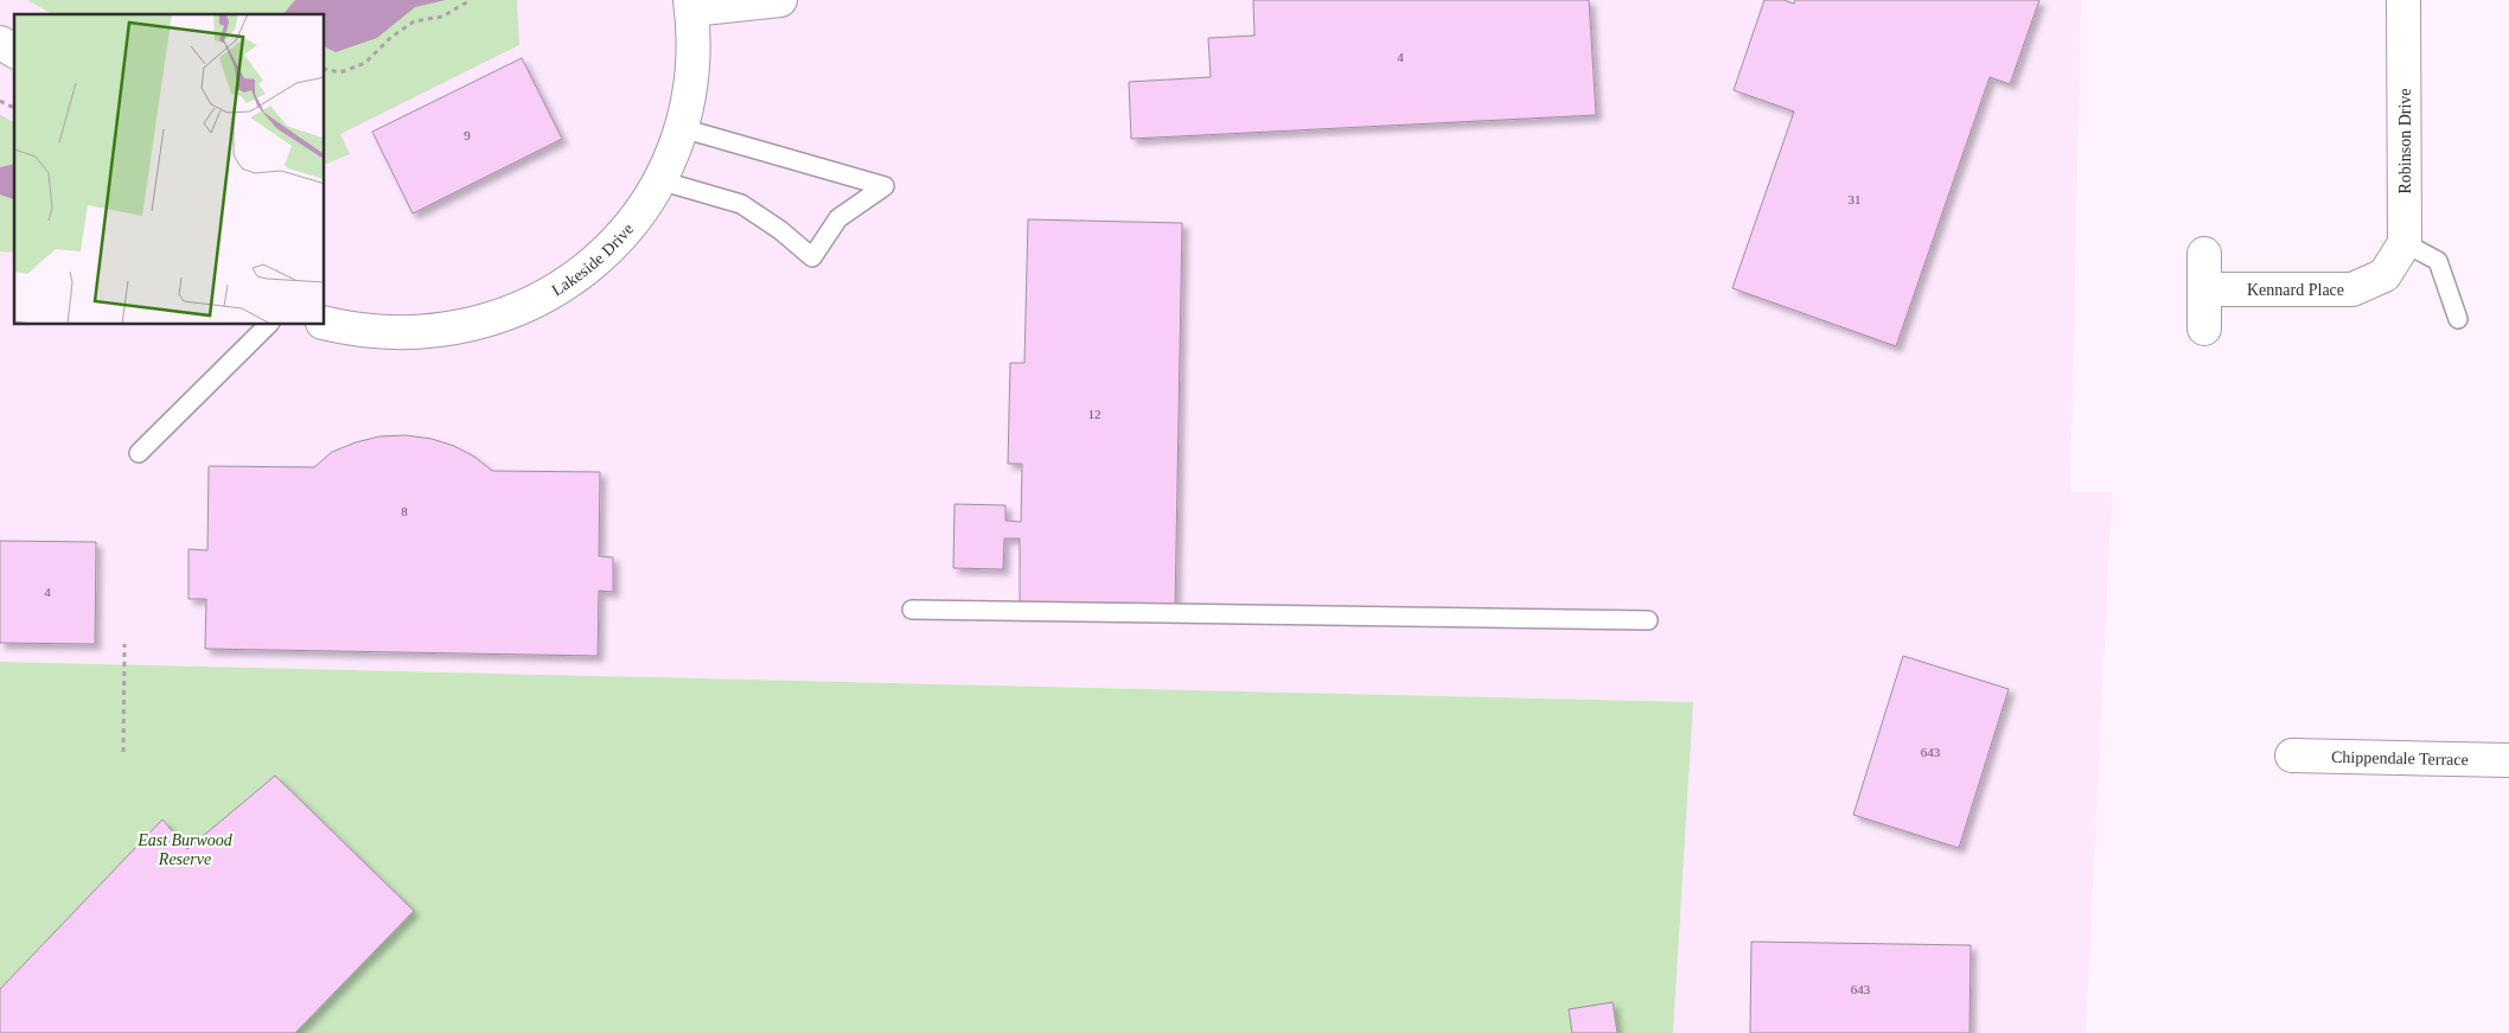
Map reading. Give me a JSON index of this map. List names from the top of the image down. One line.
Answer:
{"streets":{"street":["Robinson Drive","Lakeside Drive","Kennard Place","Chippendale Terrace"]},"crossings":[["Robinson Drive","Kennard Place"]],"parks":["East Burwood Reserve"],"house_numbers":["4","9","31","12","8","4","643","643"]}
